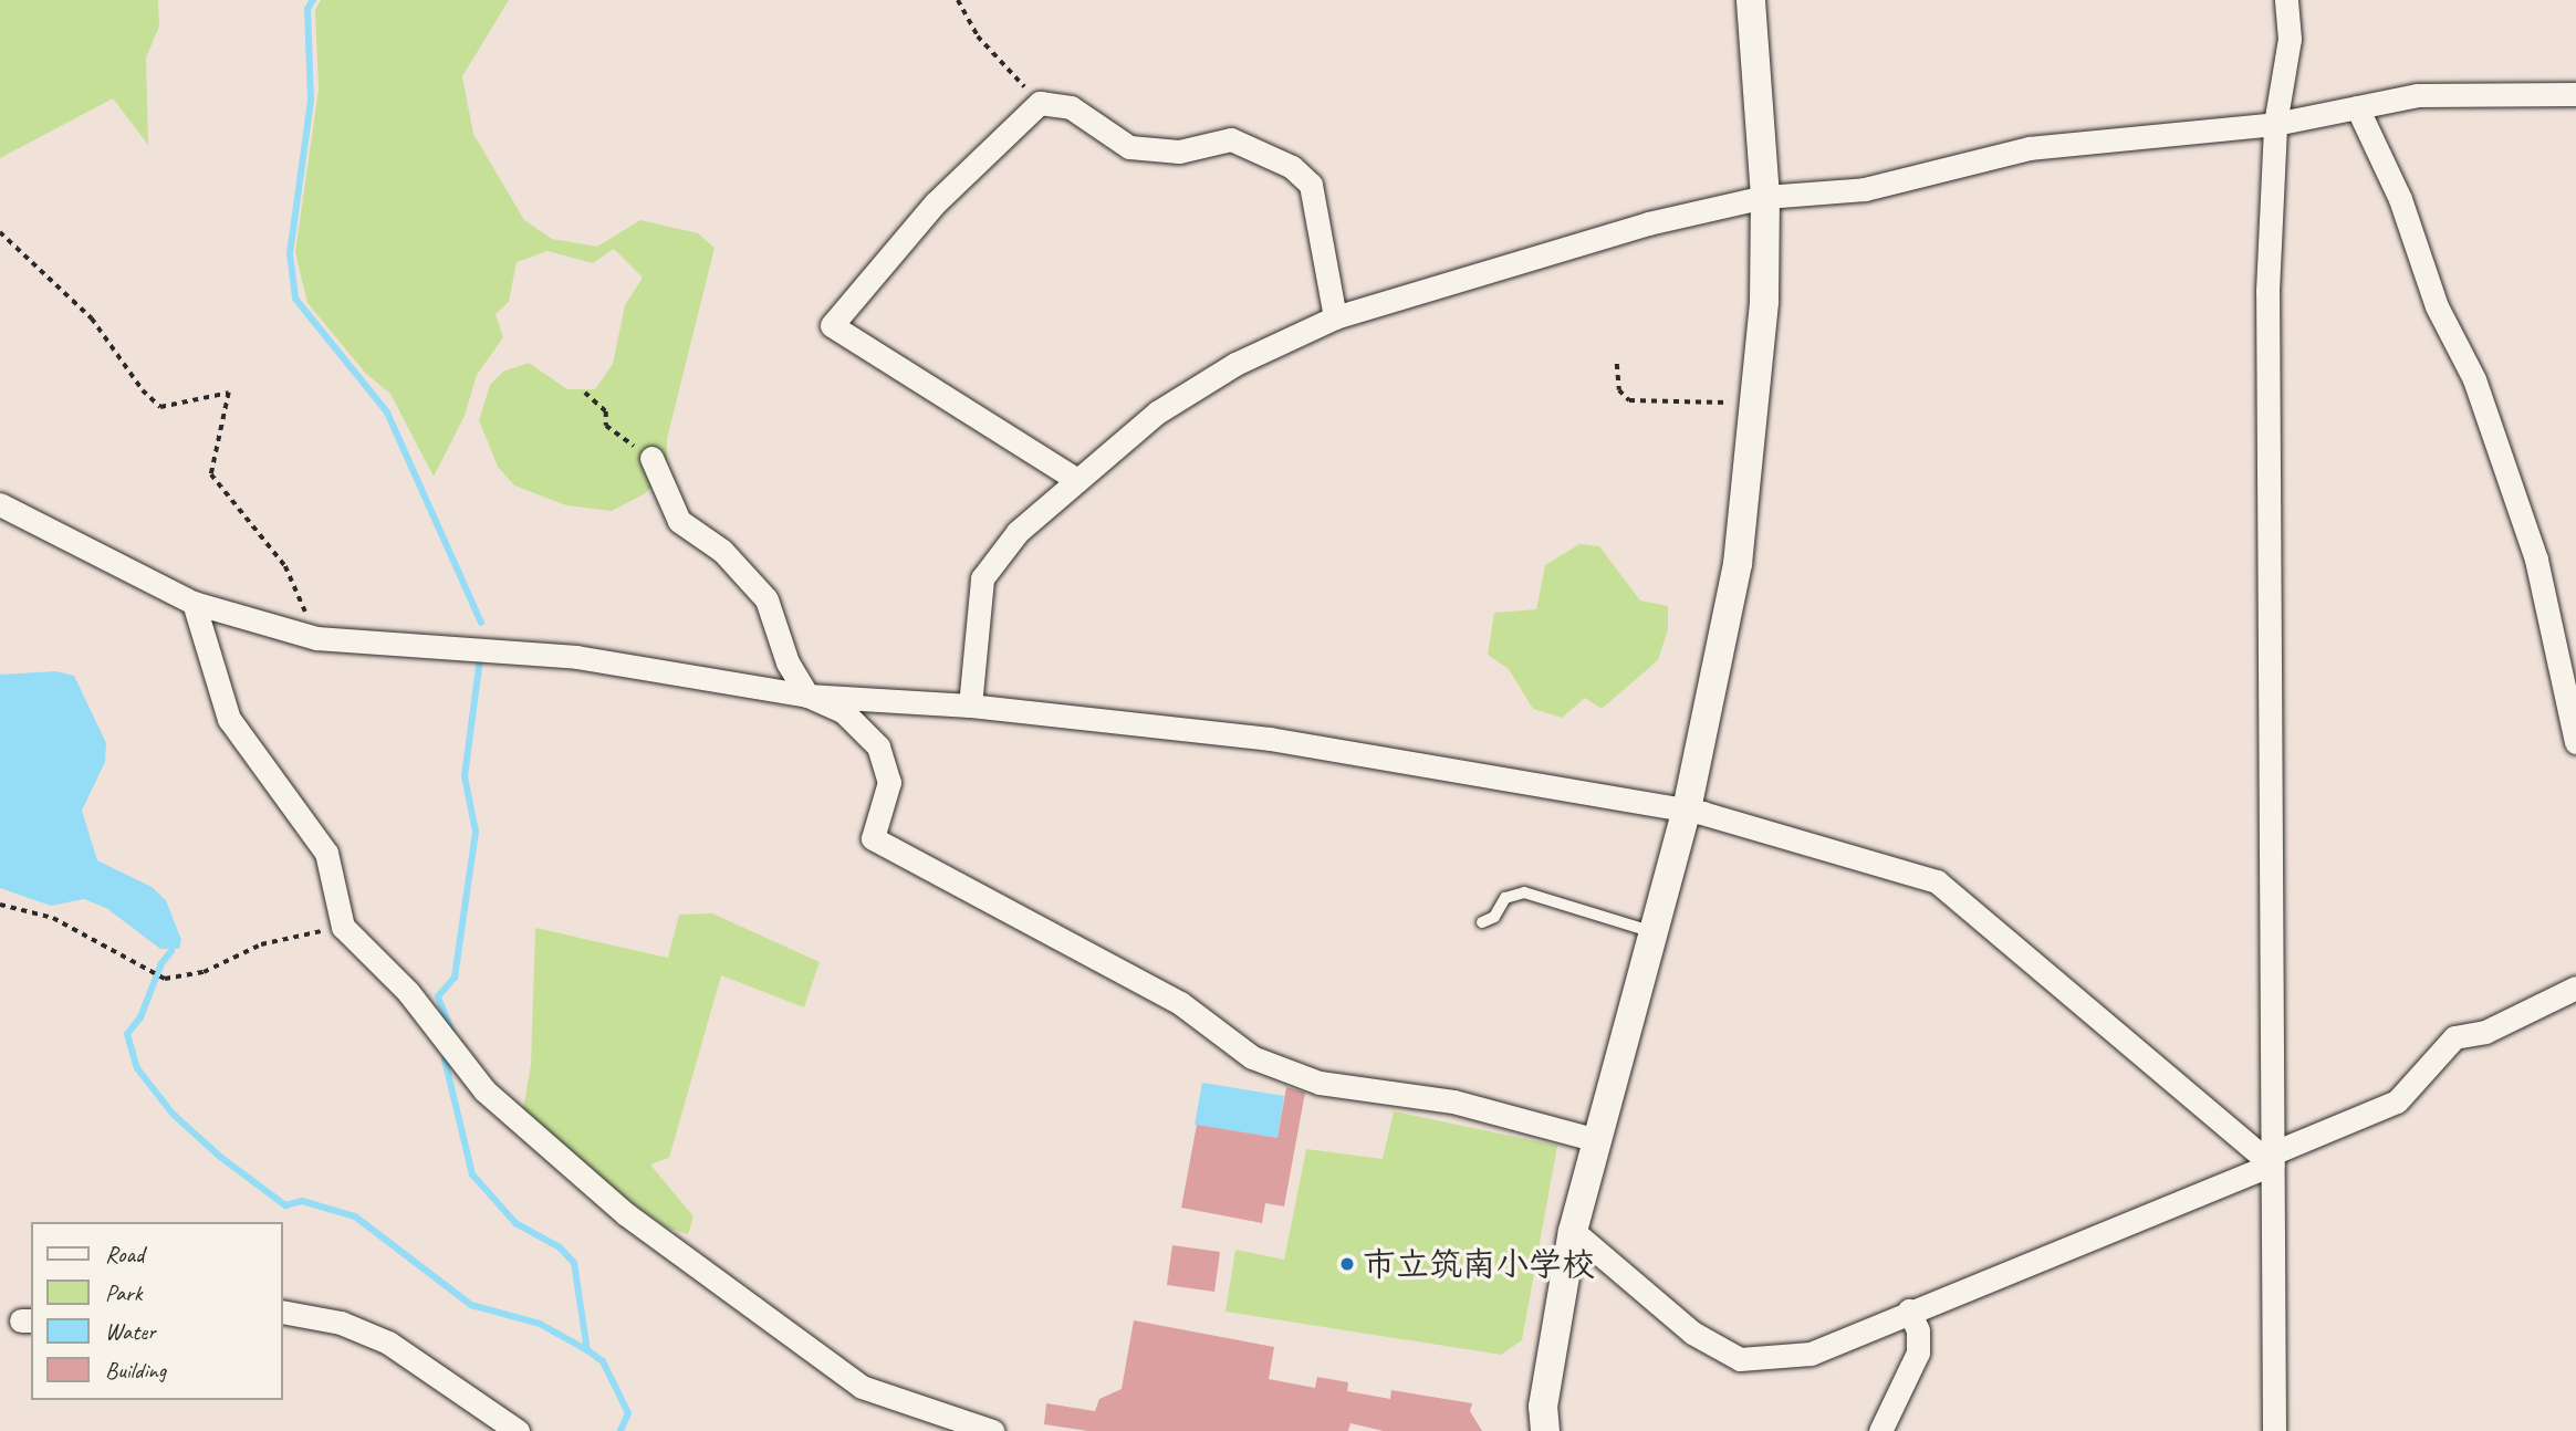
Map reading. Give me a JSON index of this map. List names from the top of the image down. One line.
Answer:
{"places":["市立筑南小学校"],"legend":["Road","Park","Water","Building"]}
